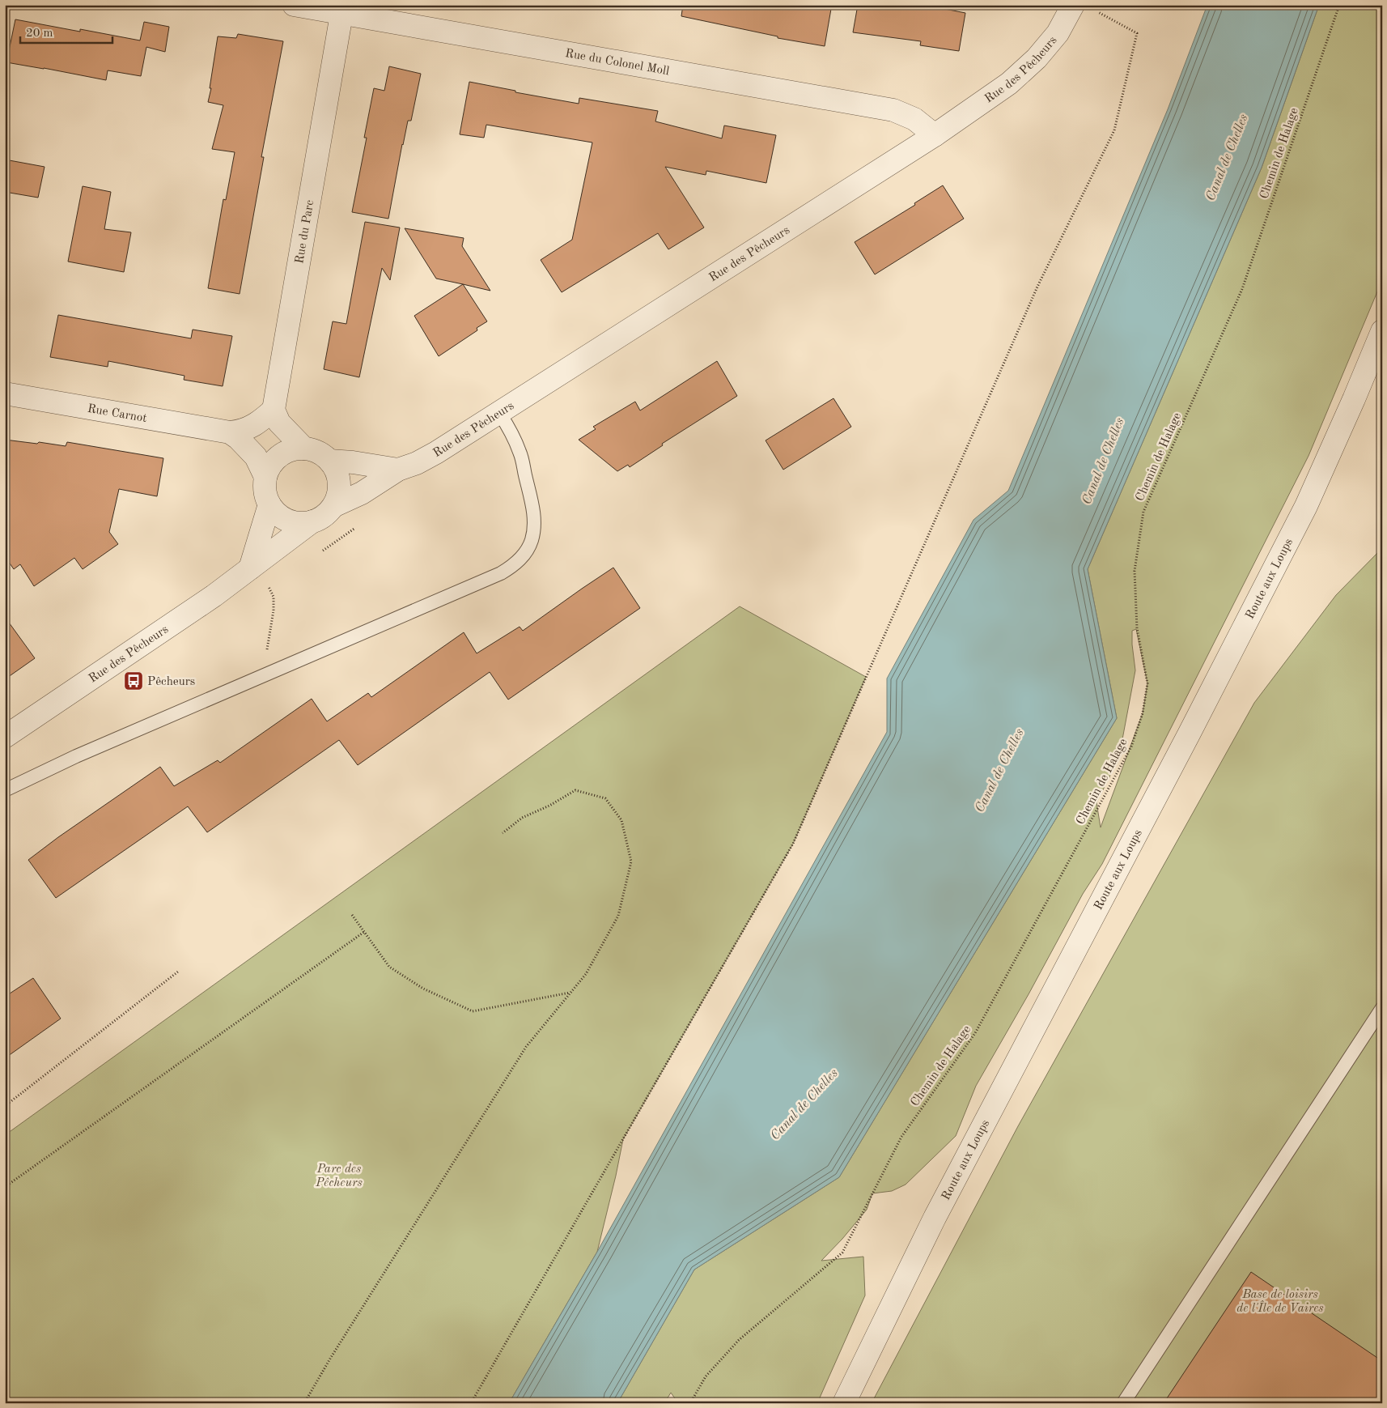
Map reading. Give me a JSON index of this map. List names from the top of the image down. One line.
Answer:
{"streets":{"street":["Rue du Colonel Moll","Rue des Pêcheurs","Rue du Parc","Rue Carnot","Route aux Loups"],"path":["Chemin de Halage"]},"crossings":[["Rue du Colonel Moll","Rue des Pêcheurs"],["Rue du Colonel Moll","Rue du Parc"],["Rue du Parc","Rue Carnot"]],"water":["Canal de Chelles"],"parks":["Parc des Pêcheurs","Base de loisirs de l'Île de Vaires"],"places":{"bus stop":["Pêcheurs"]},"scale_bar":"20 m"}
